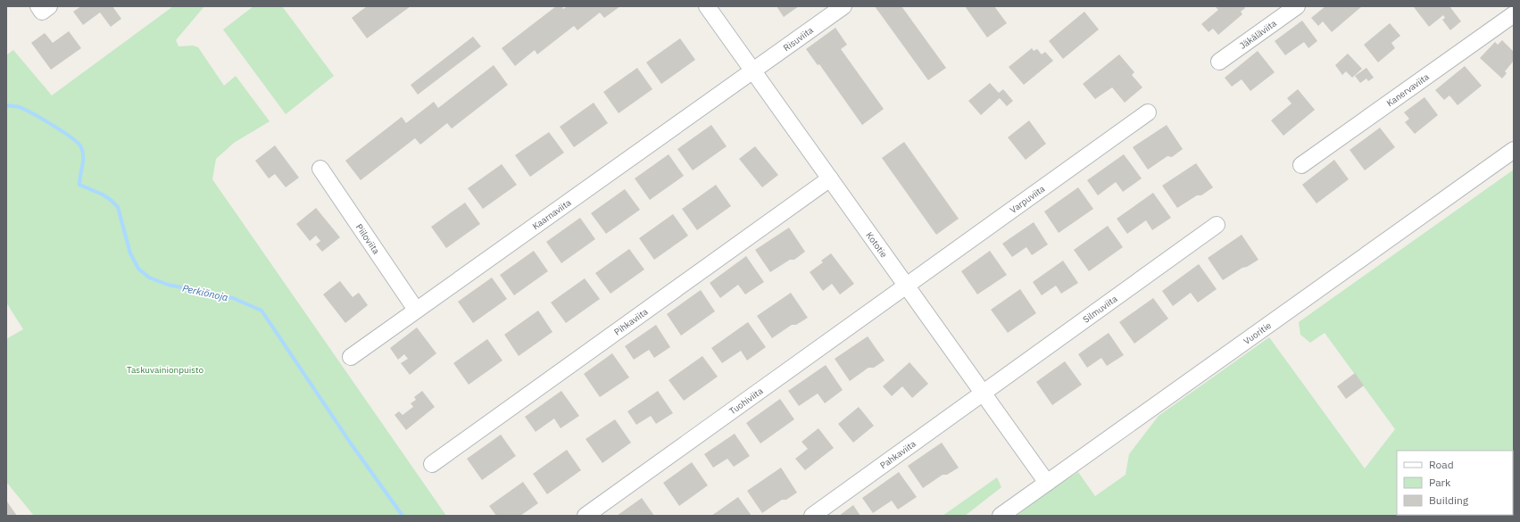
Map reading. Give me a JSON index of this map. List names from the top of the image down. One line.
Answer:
{"streets":{"street":["Jäkäläviita","Risuviita","Kanervaviita","Varpuviita","Kaarnaviita","Piiloviita","Kototie","Silmuviita","Pihkaviita","Vuoritie","Tuohiviita","Pahkaviita"]},"crossings":[["Risuviita","Kaarnaviita"],["Risuviita","Kototie"],["Varpuviita","Kototie"],["Varpuviita","Tuohiviita"],["Kaarnaviita","Piiloviita"],["Kaarnaviita","Kototie"],["Kototie","Silmuviita"],["Kototie","Pihkaviita"],["Kototie","Vuoritie"],["Kototie","Tuohiviita"],["Kototie","Pahkaviita"],["Silmuviita","Pahkaviita"]],"water":["Perkiönoja"],"parks":["Taskuvainionpuisto"],"legend":["Road","Park","Building"]}
